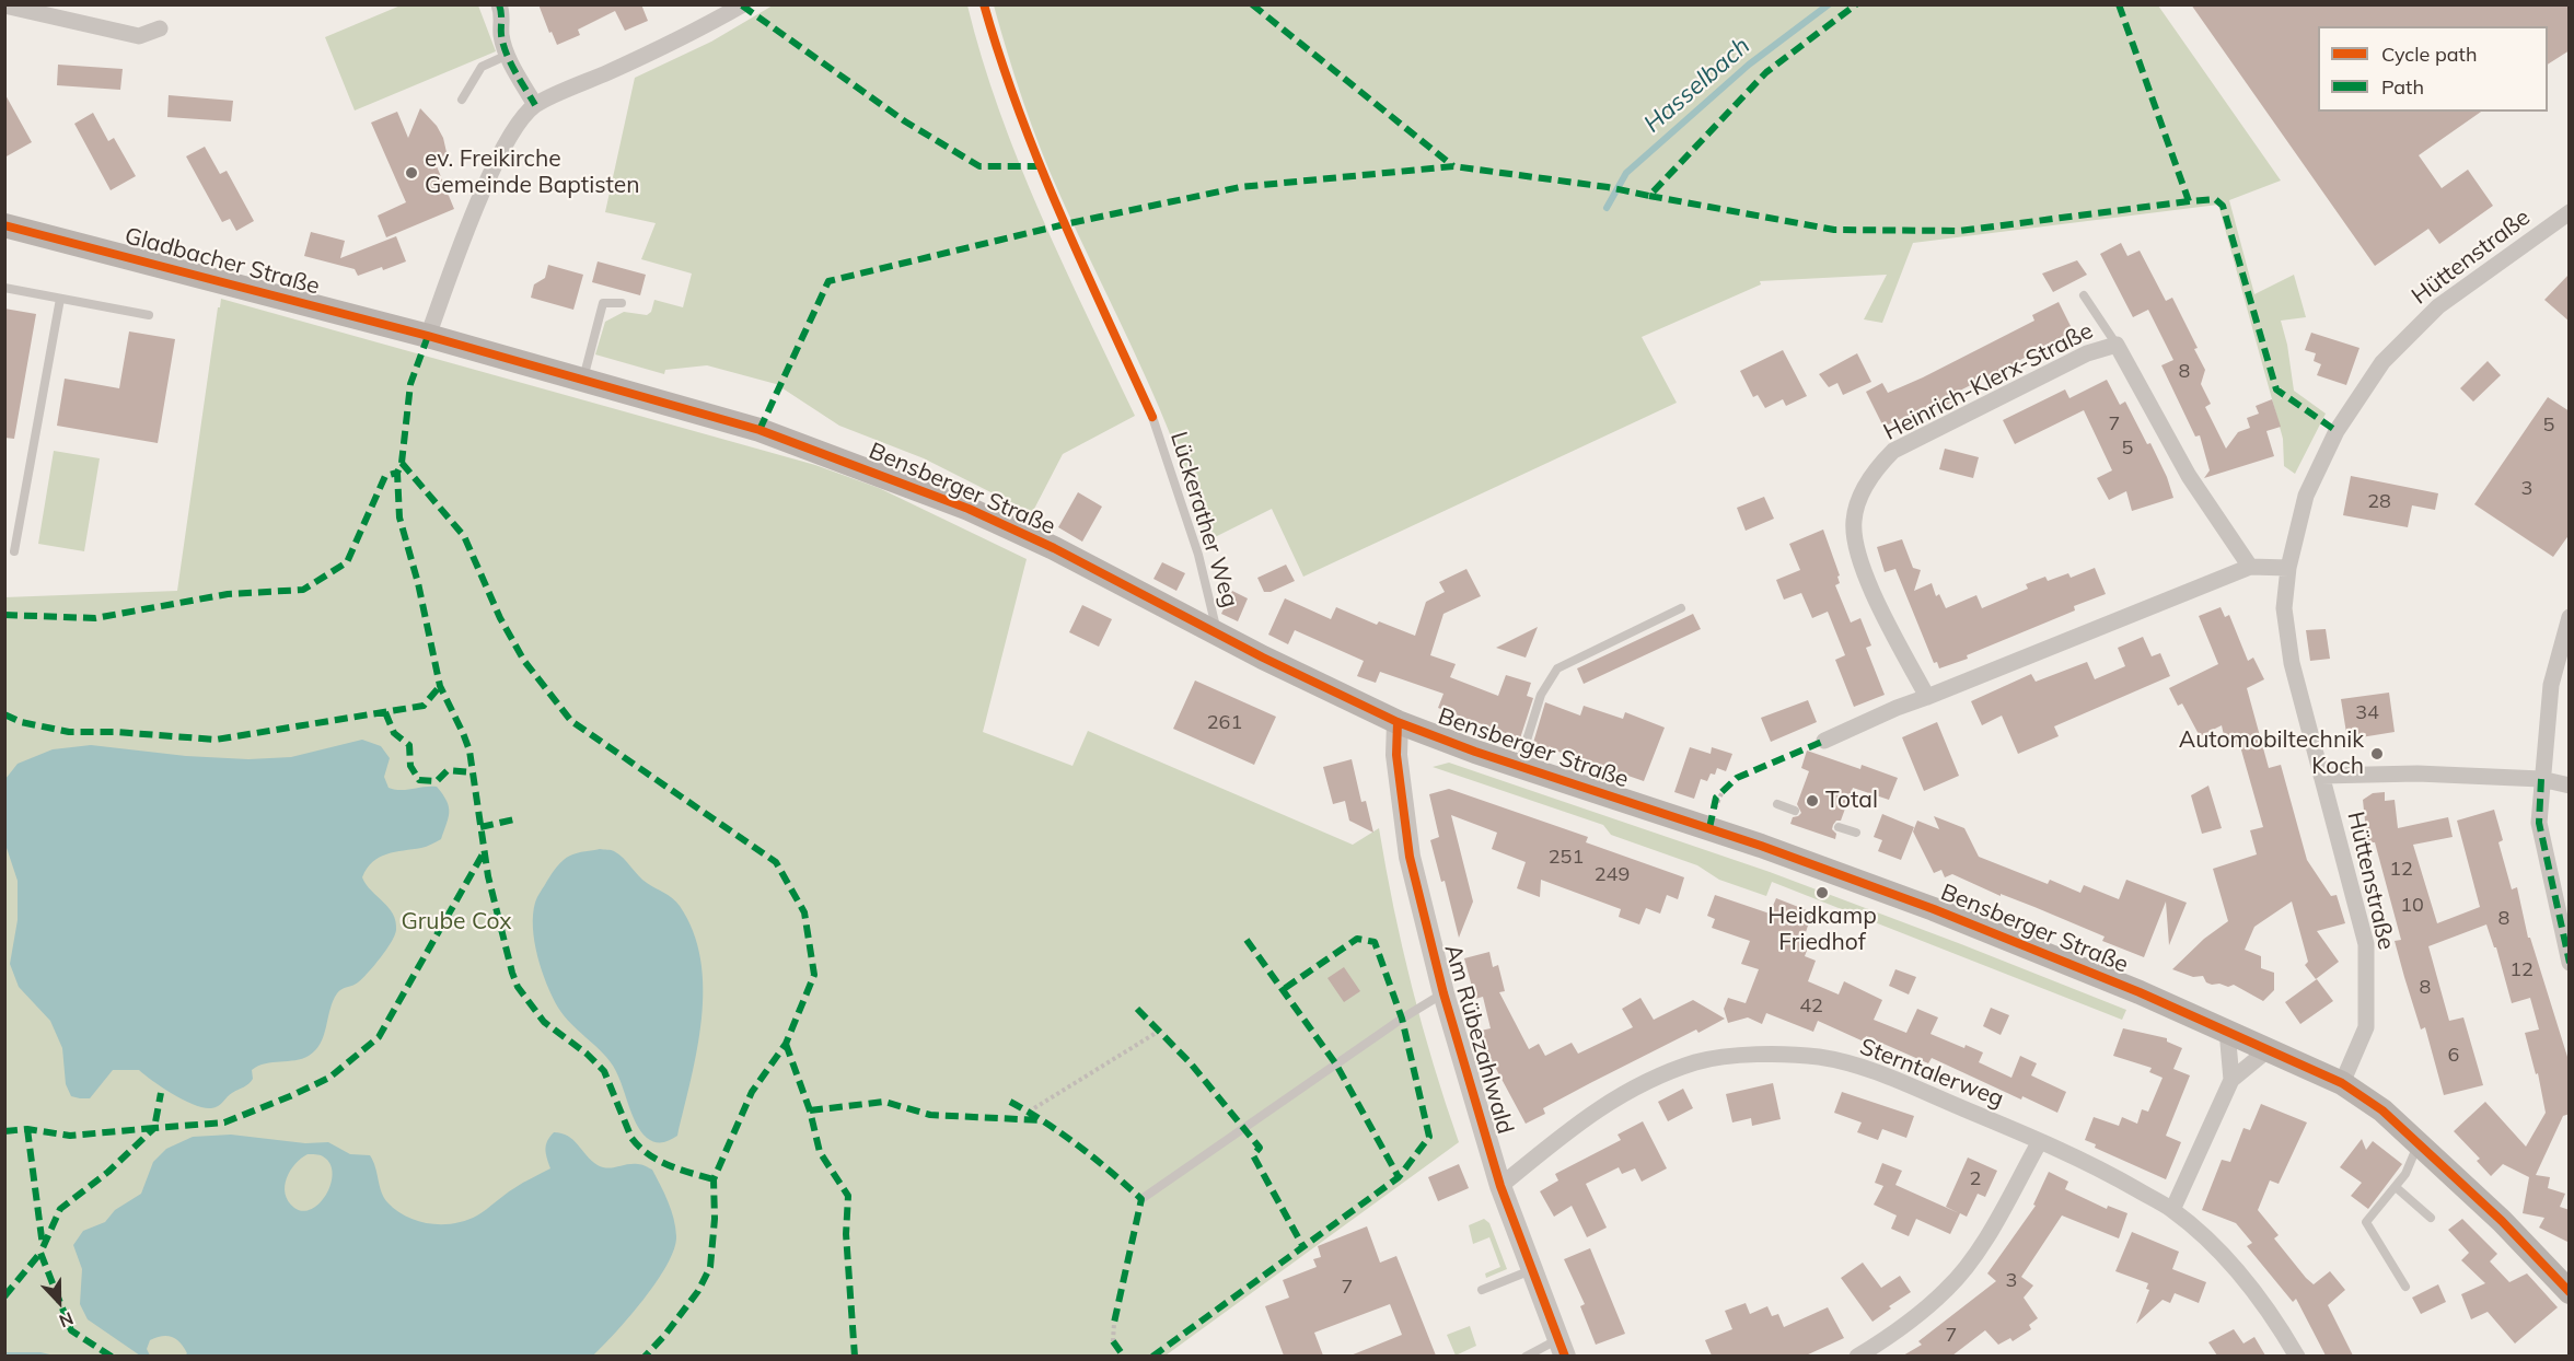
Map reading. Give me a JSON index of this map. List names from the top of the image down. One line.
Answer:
{"streets":{"main road":["Gladbacher Straße","Bensberger Straße"],"street":["Hüttenstraße","Heinrich-Klerx-Straße","Am Rübezahlwald","Sterntalerweg"],"lane":["Lückerather Weg"]},"crossings":[["Hüttenstraße","Bensberger Straße"],["Gladbacher Straße","Bensberger Straße"],["Bensberger Straße","Lückerather Weg"],["Bensberger Straße","Am Rübezahlwald"],["Am Rübezahlwald","Sterntalerweg"]],"water":["Hasselbach"],"parks":["Grube Cox"],"places":["ev. Freikirche Gemeinde Baptisten","Automobiltechnik Koch","Total","Heidkamp Friedhof"],"house_numbers":["8","7","5","5","3","28","34","261","251","12","249","10","8","12","8","42","6","2","3","7","7"],"legend":["Cycle path","Path"],"north":"bottom"}
